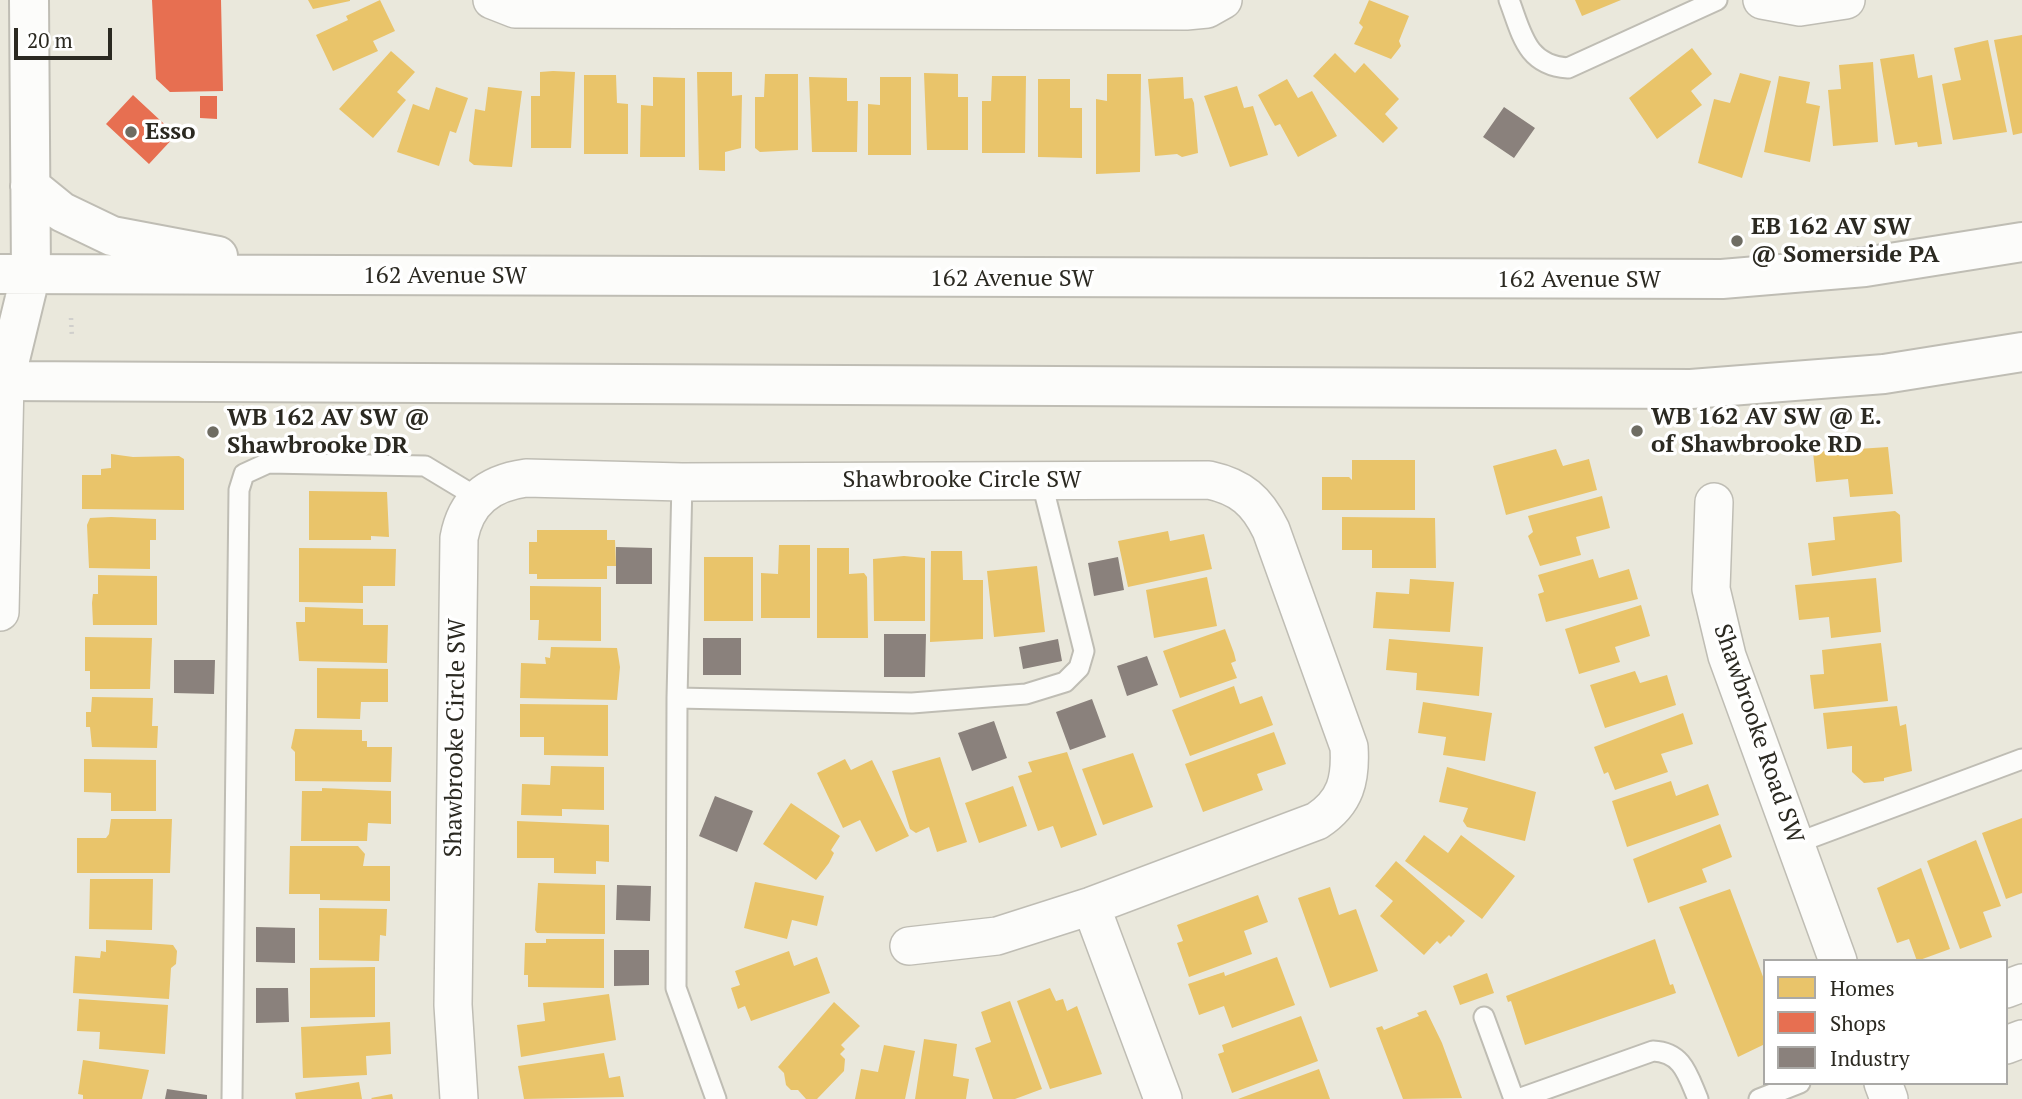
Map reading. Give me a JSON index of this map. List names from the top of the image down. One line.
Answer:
{"streets":{"main road":["162 Avenue SW"],"street":["Shawbrooke Circle SW","Shawbrooke Road SW"]},"places":["Esso","EB 162 AV SW @ Somerside PA","WB 162 AV SW @ E. of Shawbrooke RD","WB 162 AV SW @ Shawbrooke DR"],"legend":["Homes","Shops","Industry"],"scale_bar":"20 m"}
